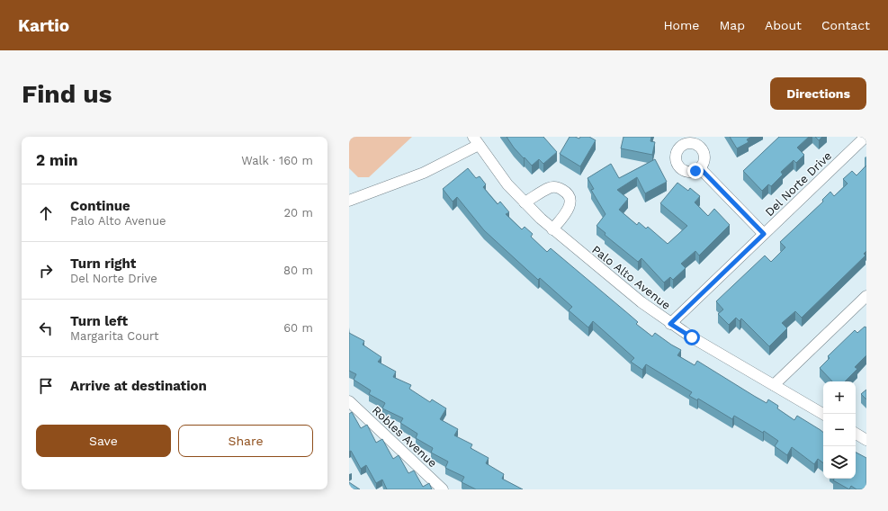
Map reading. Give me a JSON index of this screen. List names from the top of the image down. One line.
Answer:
{"streets":{"street":["Del Norte Drive","Palo Alto Avenue","Robles Avenue"]},"crossings":[["Del Norte Drive","Palo Alto Avenue"]],"page":{"header":"Kartio","nav":["Home","Map","About","Contact"],"buttons":["Directions",["Save","Share"]],"title":"Find us","heading":["2 min","Walk · 160 m"],"list":[["Continue","Palo Alto Avenue","20 m"],["Turn right","Del Norte Drive","80 m"],["Turn left","Margarita Court","60 m"],"Arrive at destination"],"map_buttons":["+","−"]}}
